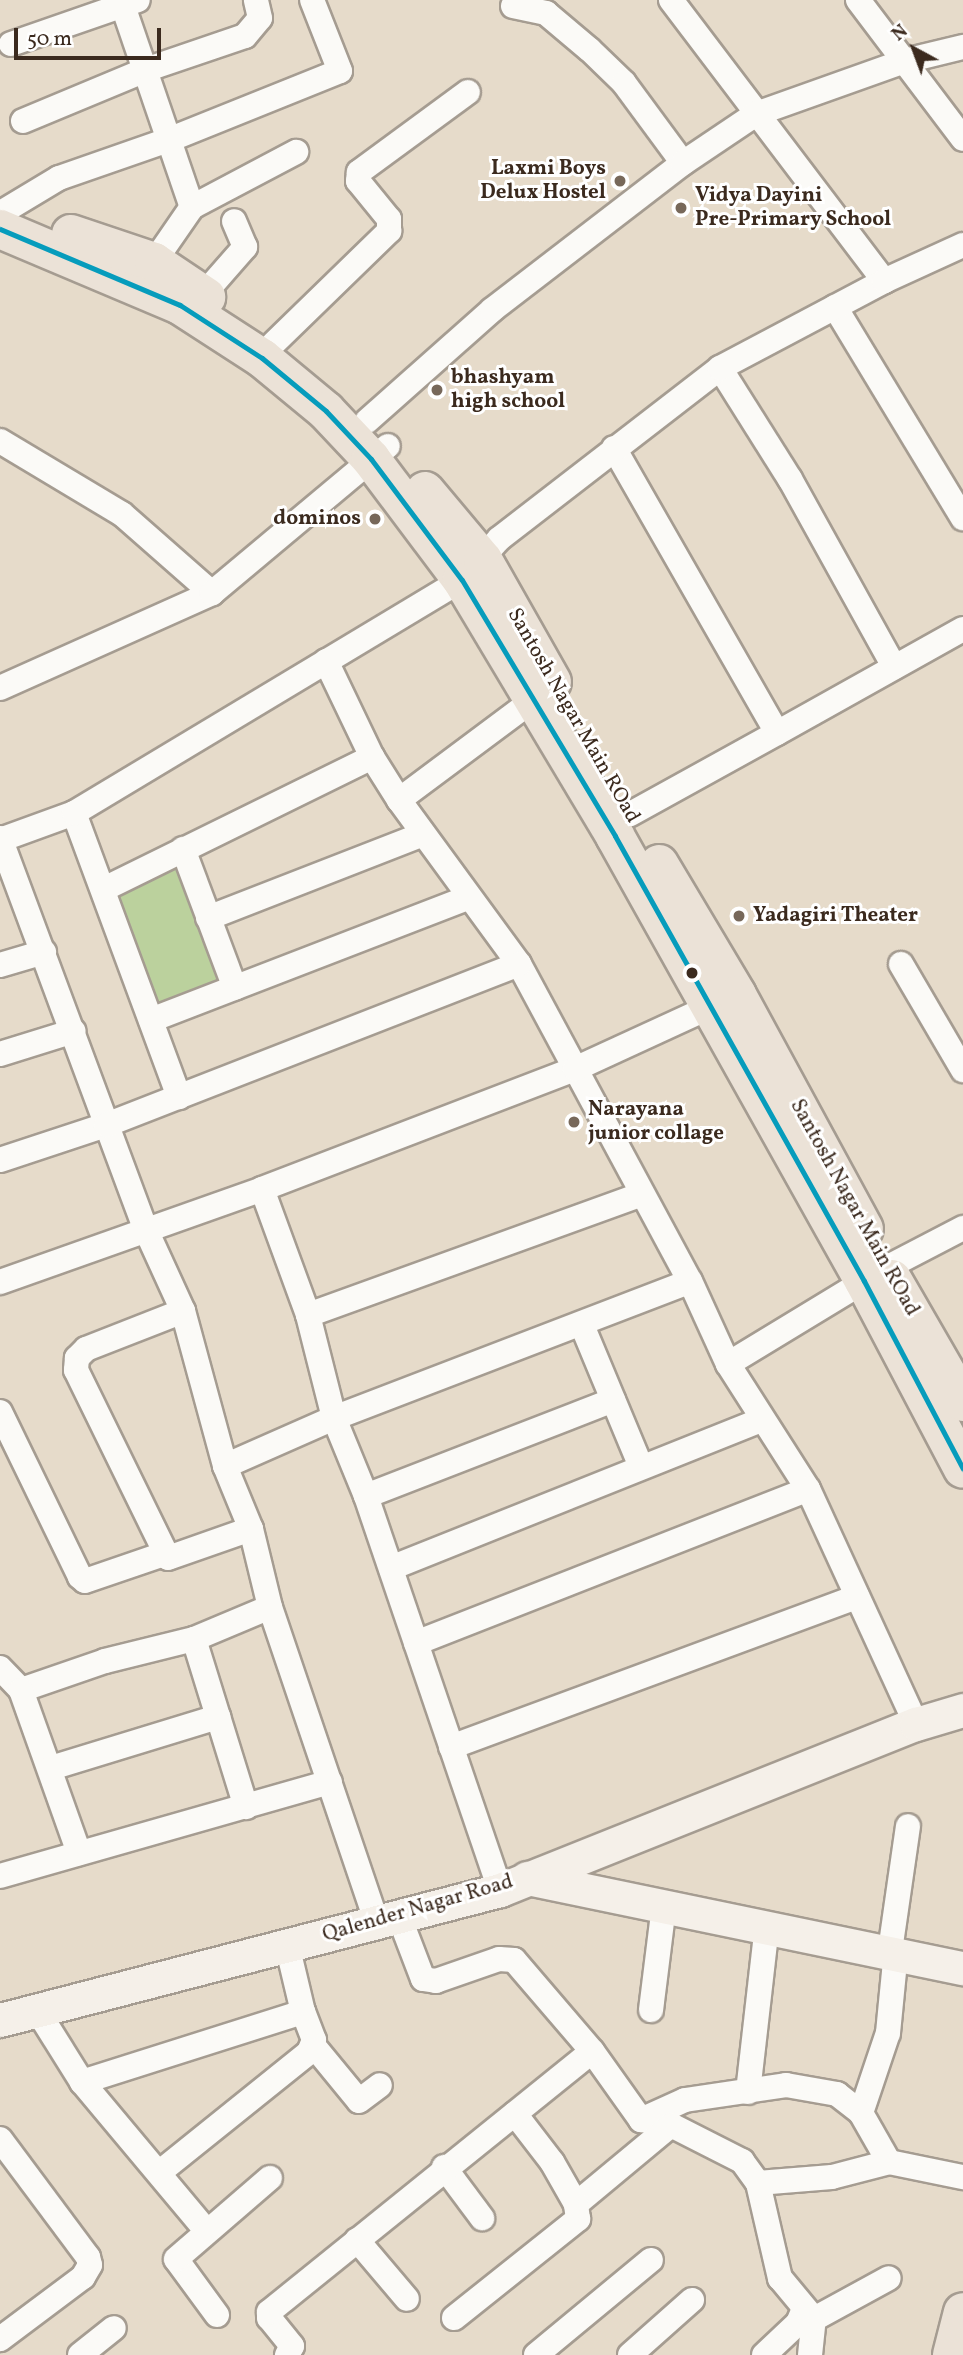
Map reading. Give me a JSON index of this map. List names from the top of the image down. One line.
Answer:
{"streets":{"main road":["Santosh Nagar Main ROad"],"street":["Qalender Nagar Road"]},"places":["Laxmi Boys Delux Hostel","Vidya Dayini Pre-Primary School","bhashyam high school","dominos","Yadagiri Theater","Narayana junior collage"],"scale_bar":"50 m","north":"top left"}
